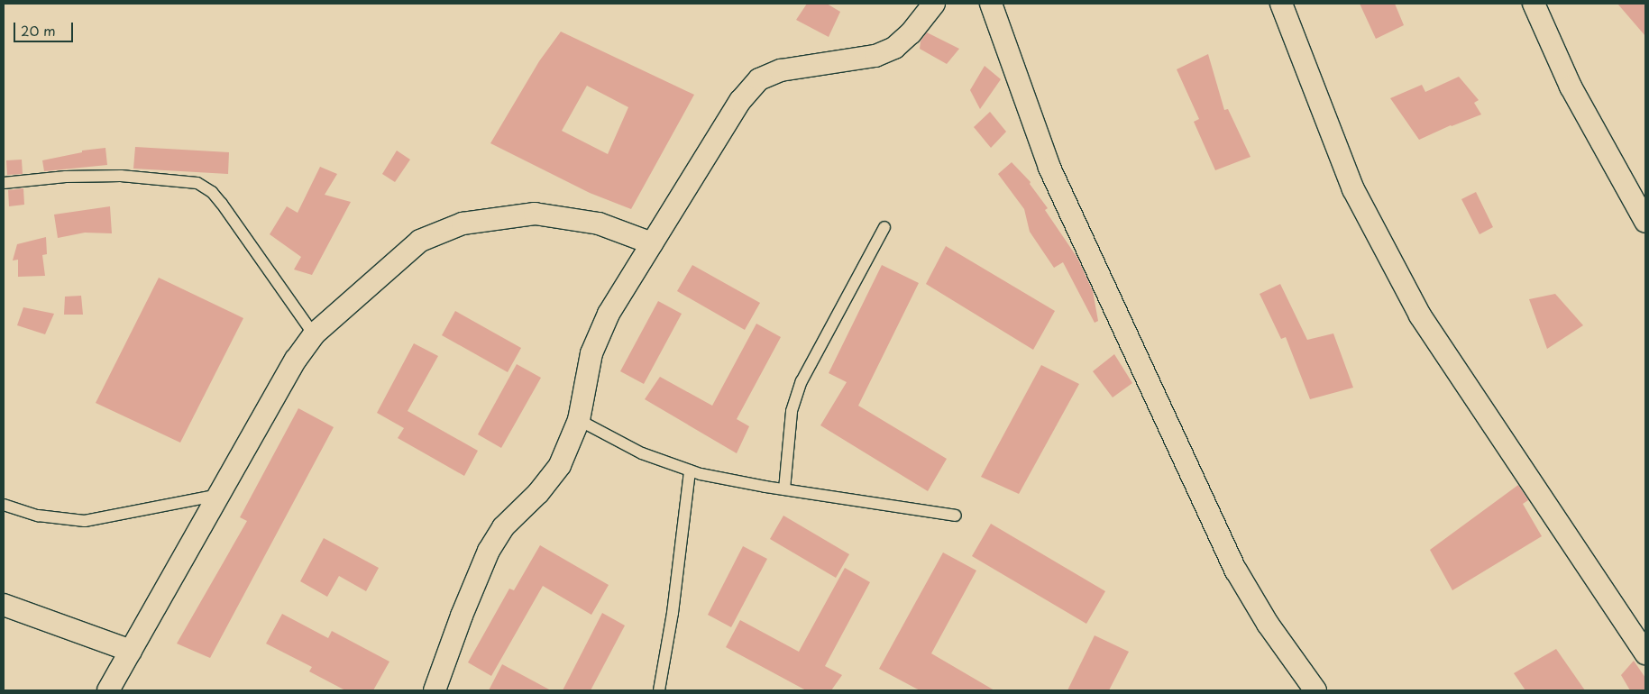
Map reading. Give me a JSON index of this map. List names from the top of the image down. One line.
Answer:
{"scale_bar":"20 m"}
